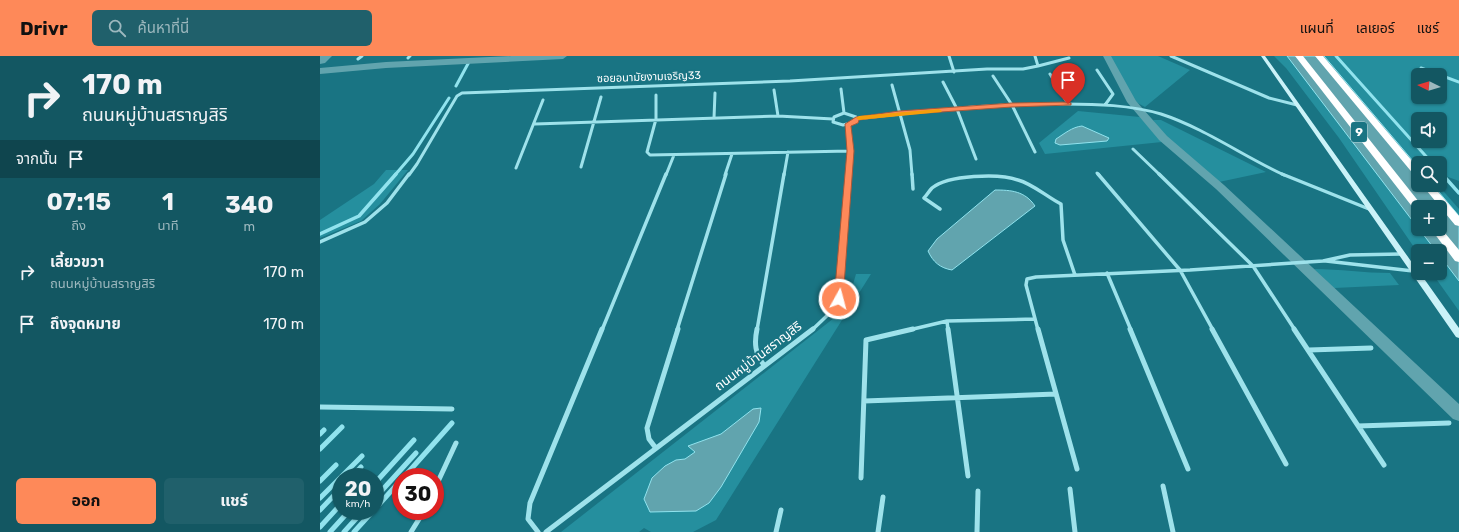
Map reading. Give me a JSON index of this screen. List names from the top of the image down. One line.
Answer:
{"streets":{"highway":["9"],"street":["ซอยอนามัยงามเจริญ33","ถนนหมู่บ้านสราญสิริ"]},"north":"left","page":{"header":"Drivr","search":"ค้นหาที่นี่","nav":["แผนที่","เลเยอร์","แชร์"],"turn":["170 m","ถนนหมู่บ้านสราญสิริ"],"map_buttons":["+","−"],"then":"จากนั้น","eta":["07:15","ถึง","1","นาที","340","m"],"list":[{"name":"เลี้ยวขวา","note":"ถนนหมู่บ้านสราญสิริ","value":"170 m"},{"name":"ถึงจุดหมาย","value":"170 m"}],"speed":"20 km/h","limit":"30","buttons":["ออก","แชร์"]}}
